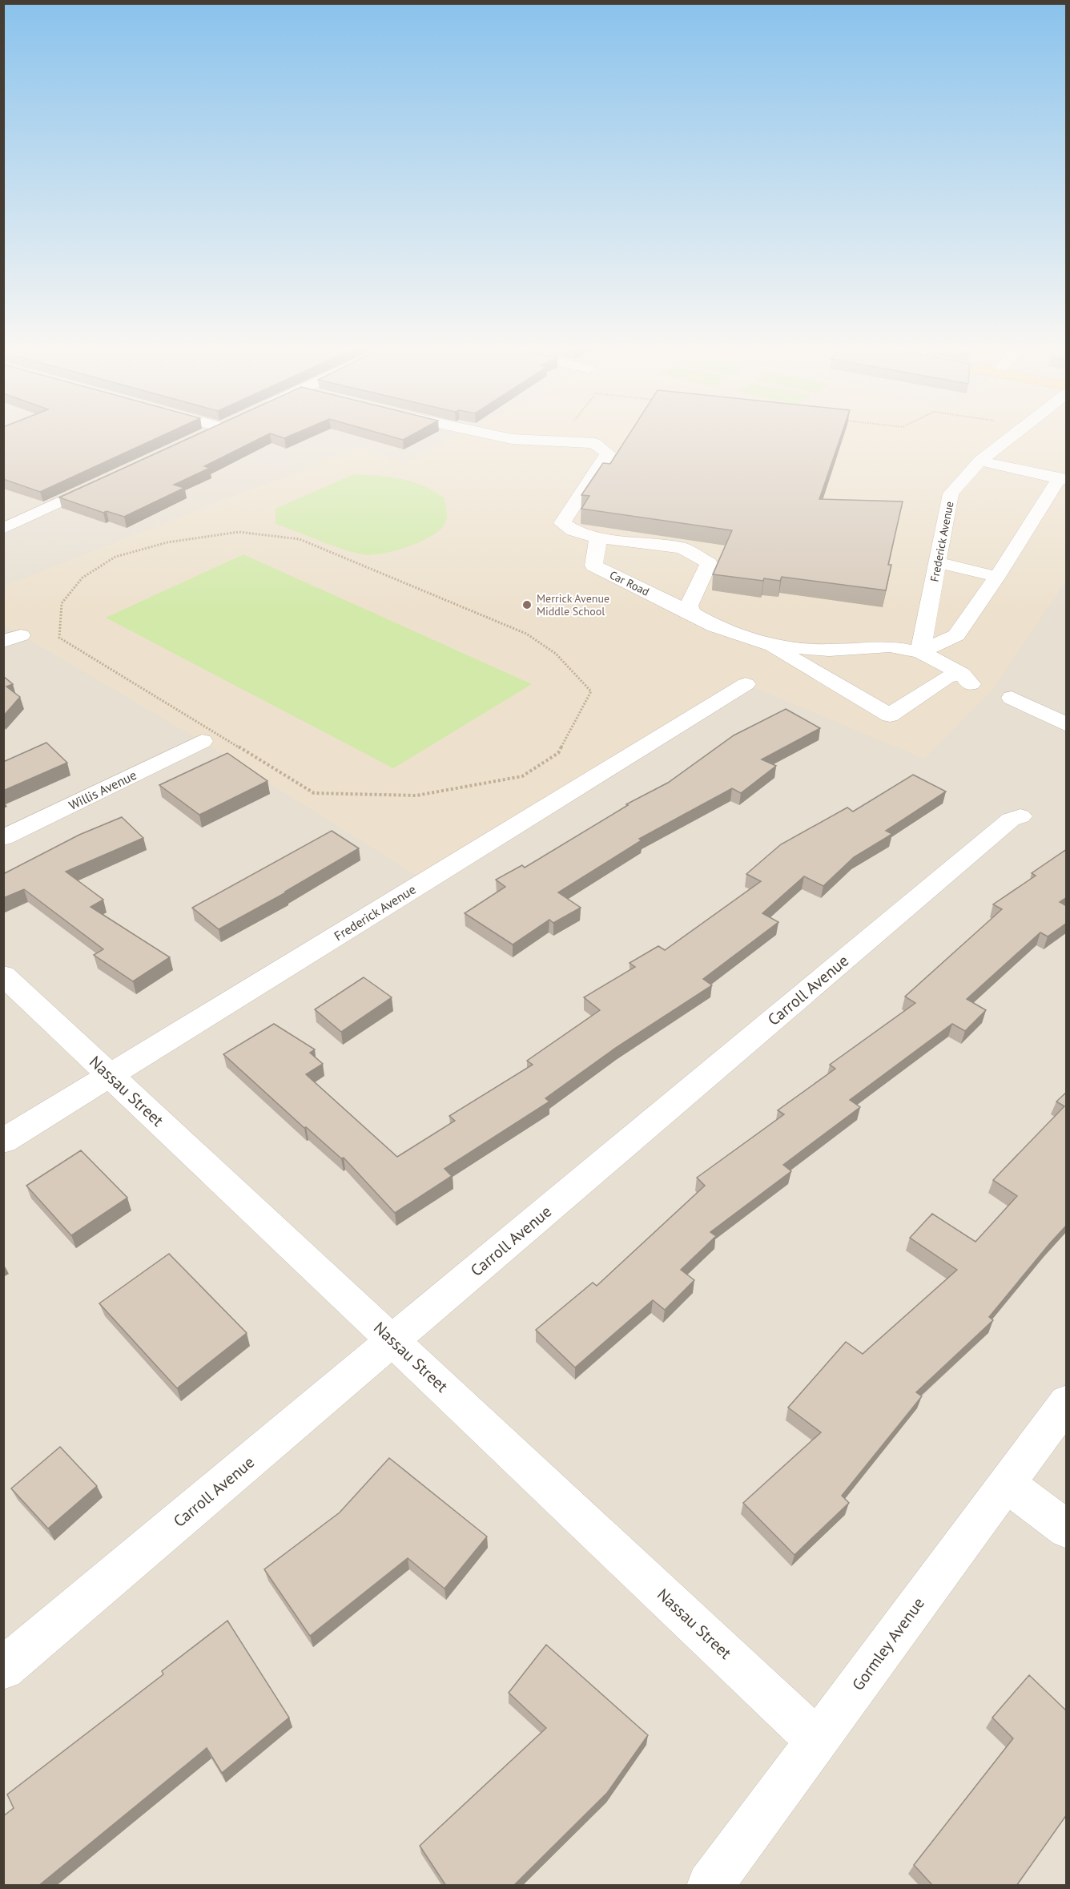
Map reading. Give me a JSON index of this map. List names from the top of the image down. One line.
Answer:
{"streets":{"street":["Frederick Avenue","Car Road","Willis Avenue","Carroll Avenue","Nassau Street","Gormley Avenue"]},"crossings":[["Frederick Avenue","Nassau Street"],["Carroll Avenue","Nassau Street"],["Nassau Street","Gormley Avenue"]],"places":["Merrick Avenue Middle School"]}
